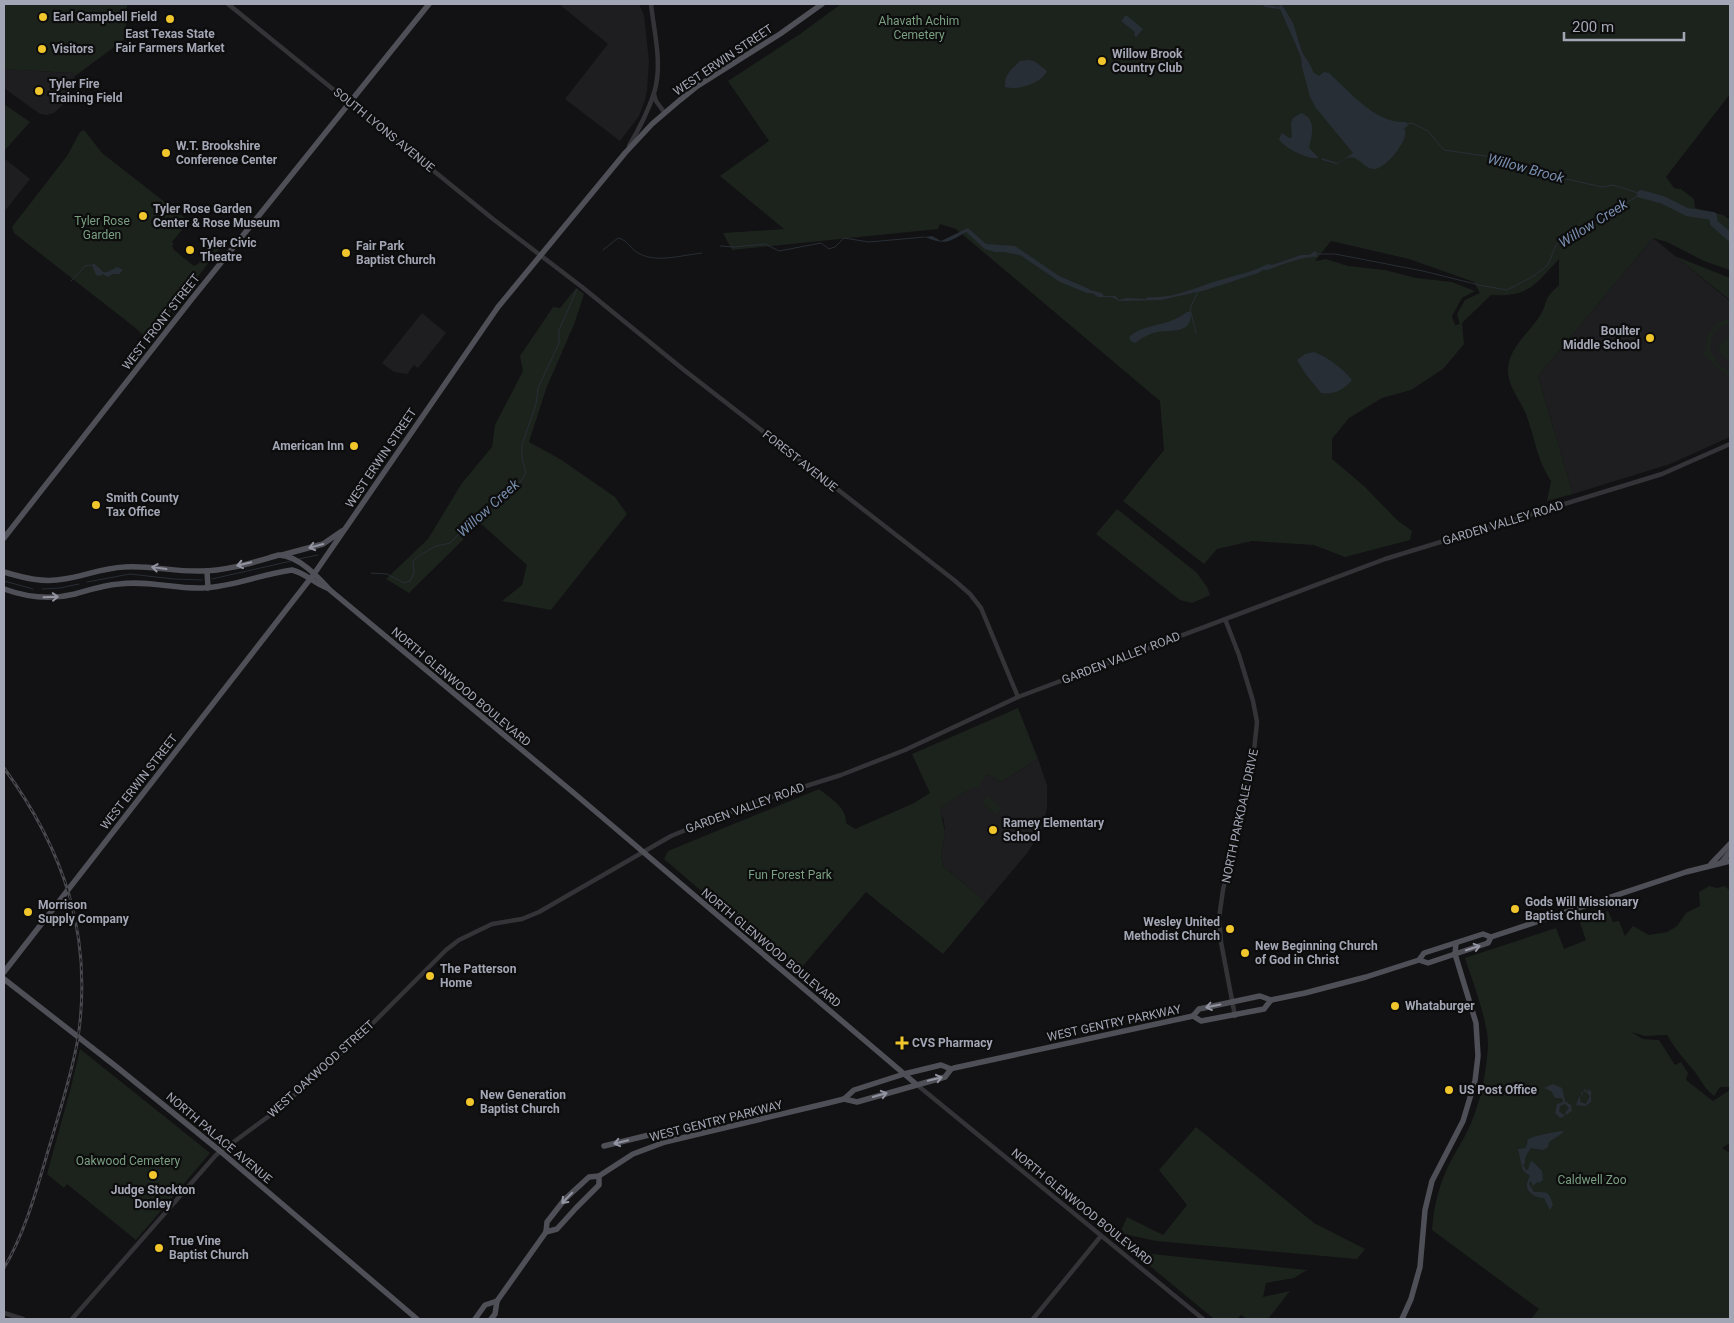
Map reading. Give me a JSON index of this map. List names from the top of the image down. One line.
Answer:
{"streets":{"main road":["WEST ERWIN STREET","WEST FRONT STREET","NORTH GLENWOOD BOULEVARD","WEST GENTRY PARKWAY","NORTH PALACE AVENUE"],"street":["SOUTH LYONS AVENUE","FOREST AVENUE","GARDEN VALLEY ROAD","NORTH PARKDALE DRIVE","WEST OAKWOOD STREET"]},"crossings":[["WEST ERWIN STREET","SOUTH LYONS AVENUE"],["WEST ERWIN STREET","FOREST AVENUE"],["WEST ERWIN STREET","NORTH GLENWOOD BOULEVARD"],["SOUTH LYONS AVENUE","WEST FRONT STREET"],["SOUTH LYONS AVENUE","FOREST AVENUE"],["FOREST AVENUE","GARDEN VALLEY ROAD"],["GARDEN VALLEY ROAD","NORTH GLENWOOD BOULEVARD"],["GARDEN VALLEY ROAD","NORTH PARKDALE DRIVE"],["GARDEN VALLEY ROAD","WEST OAKWOOD STREET"],["NORTH GLENWOOD BOULEVARD","WEST GENTRY PARKWAY"],["NORTH PARKDALE DRIVE","WEST GENTRY PARKWAY"],["WEST OAKWOOD STREET","NORTH PALACE AVENUE"]],"water":["Willow Brook","Willow Creek"],"parks":["Ahavath Achim Cemetery","Tyler Rose Garden","Fun Forest Park","Oakwood Cemetery","Caldwell Zoo"],"places":{"other":["Earl Campbell Field","East Texas State Fair Farmers Market","Visitors","Willow Brook Country Club","Tyler Fire Training Field","W.T. Brookshire Conference Center","Tyler Rose Garden Center & Rose Museum","Tyler Civic Theatre","Fair Park Baptist Church","Boulter Middle School","American Inn","Smith County Tax Office","Ramey Elementary School","Gods Will Missionary Baptist Church","Morrison Supply Company","Wesley United Methodist Church","New Beginning Church of God in Christ","The Patterson Home","Whataburger","US Post Office","New Generation Baptist Church","Judge Stockton Donley","True Vine Baptist Church"],"health":["CVS Pharmacy"]},"scale_bar":"200 m"}
